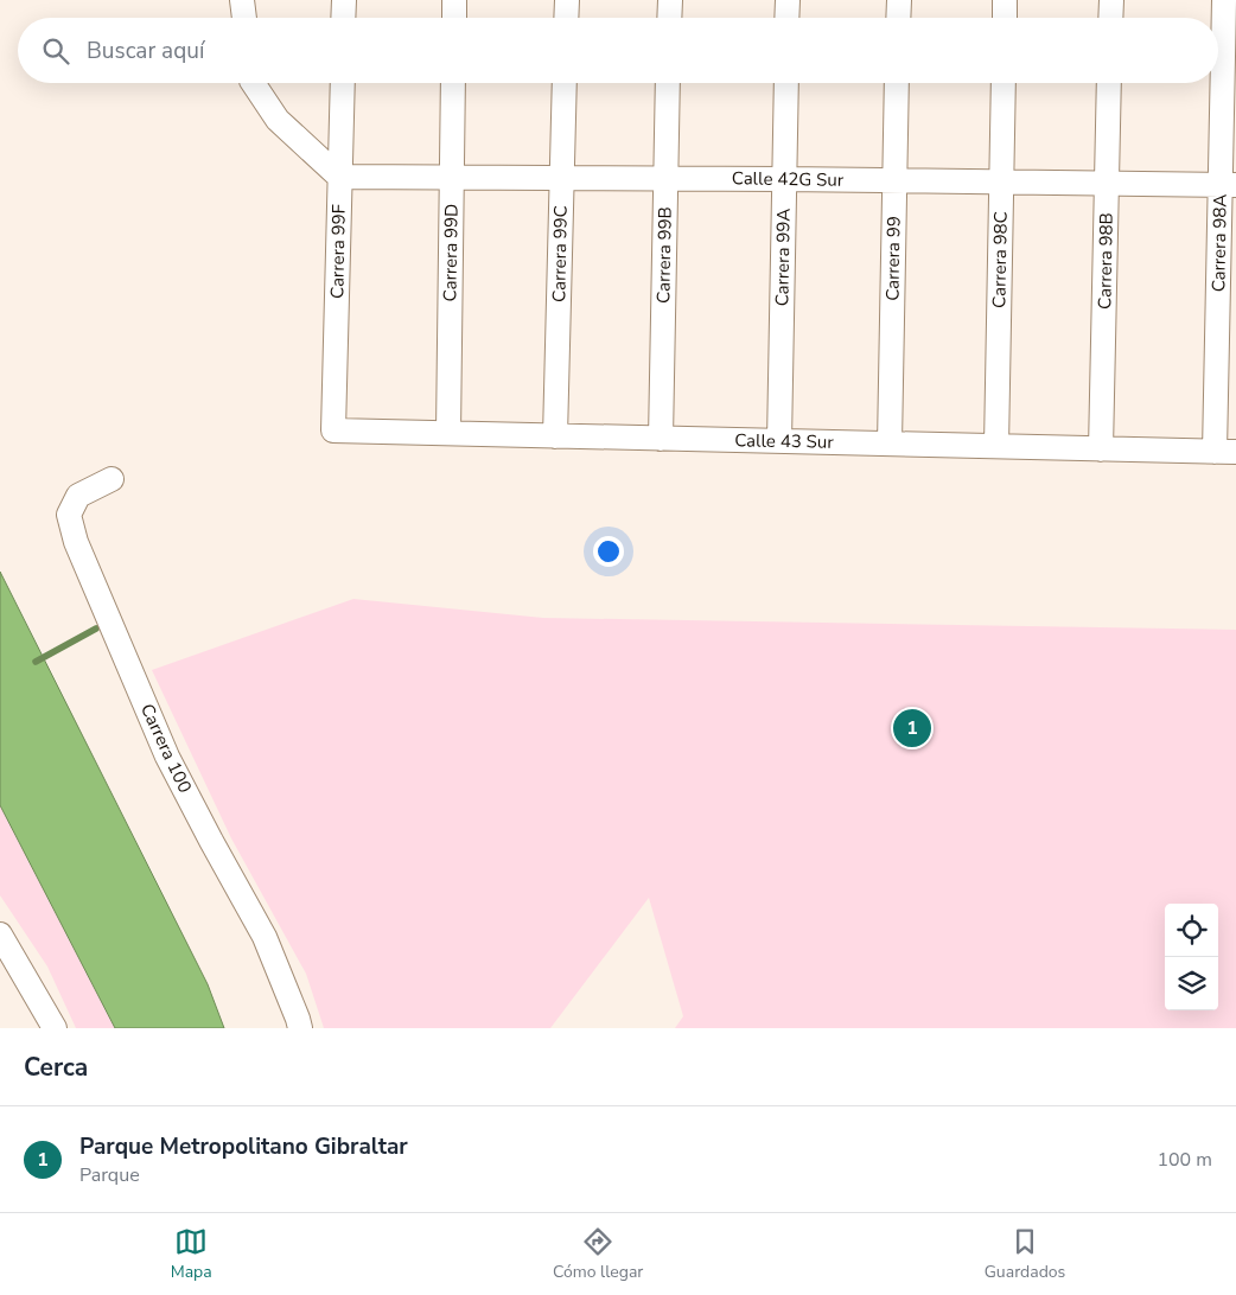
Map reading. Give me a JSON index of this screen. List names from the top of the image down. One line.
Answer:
{"streets":{"street":["Calle 42G Sur","Carrera 98A","Carrera 99F","Carrera 99D","Carrera 99C","Carrera 99B","Carrera 99A","Carrera 99","Carrera 98C","Carrera 98B","Calle 43 Sur","Carrera 100"]},"crossings":[["Calle 42G Sur","Carrera 98A"],["Calle 42G Sur","Carrera 99F"],["Calle 42G Sur","Carrera 99D"],["Calle 42G Sur","Carrera 99C"],["Calle 42G Sur","Carrera 99B"],["Calle 42G Sur","Carrera 99A"],["Calle 42G Sur","Carrera 99"],["Calle 42G Sur","Carrera 98C"],["Calle 42G Sur","Carrera 98B"],["Carrera 98A","Calle 43 Sur"],["Carrera 99F","Calle 43 Sur"],["Carrera 99D","Calle 43 Sur"],["Carrera 99C","Calle 43 Sur"],["Carrera 99B","Calle 43 Sur"],["Carrera 99A","Calle 43 Sur"],["Carrera 99","Calle 43 Sur"],["Carrera 98C","Calle 43 Sur"],["Carrera 98B","Calle 43 Sur"]],"page":{"search":"Buscar aquí","pins":"1","heading":"Cerca","list":[{"mark":"1","name":"Parque Metropolitano Gibraltar","note":"Parque","value":"100 m"}],"nav":["Mapa","Cómo llegar","Guardados"]}}
